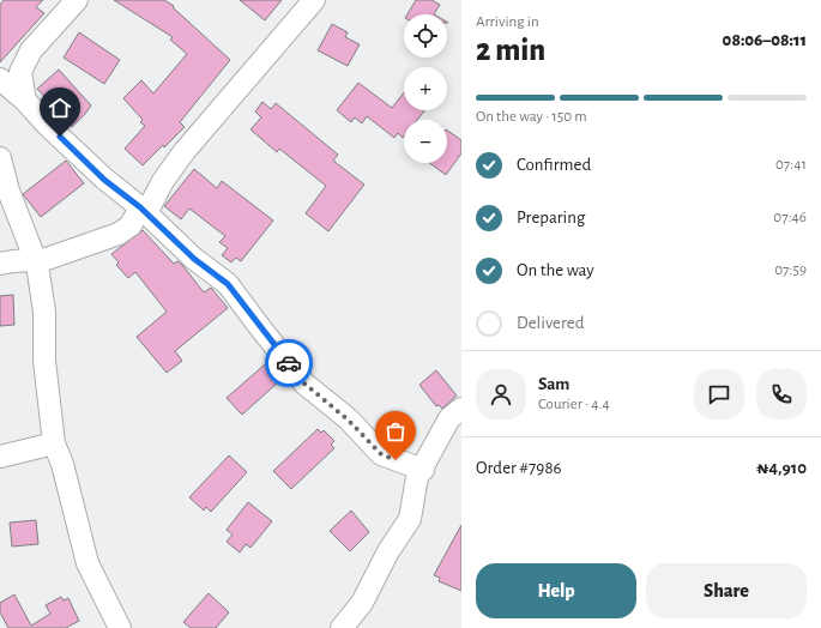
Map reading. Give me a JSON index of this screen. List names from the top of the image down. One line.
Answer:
{"page":{"heading":["2 min","Arriving in","08:06–08:11"],"panel":["Sam","Courier · 4.4","Order #7986","₦4,910"],"map_buttons":["+","−"],"bar":"On the way · 150 m","list":[["Confirmed","07:41"],["Preparing","07:46"],["On the way","07:59"],"Delivered"],"buttons":["Help","Share"]}}
